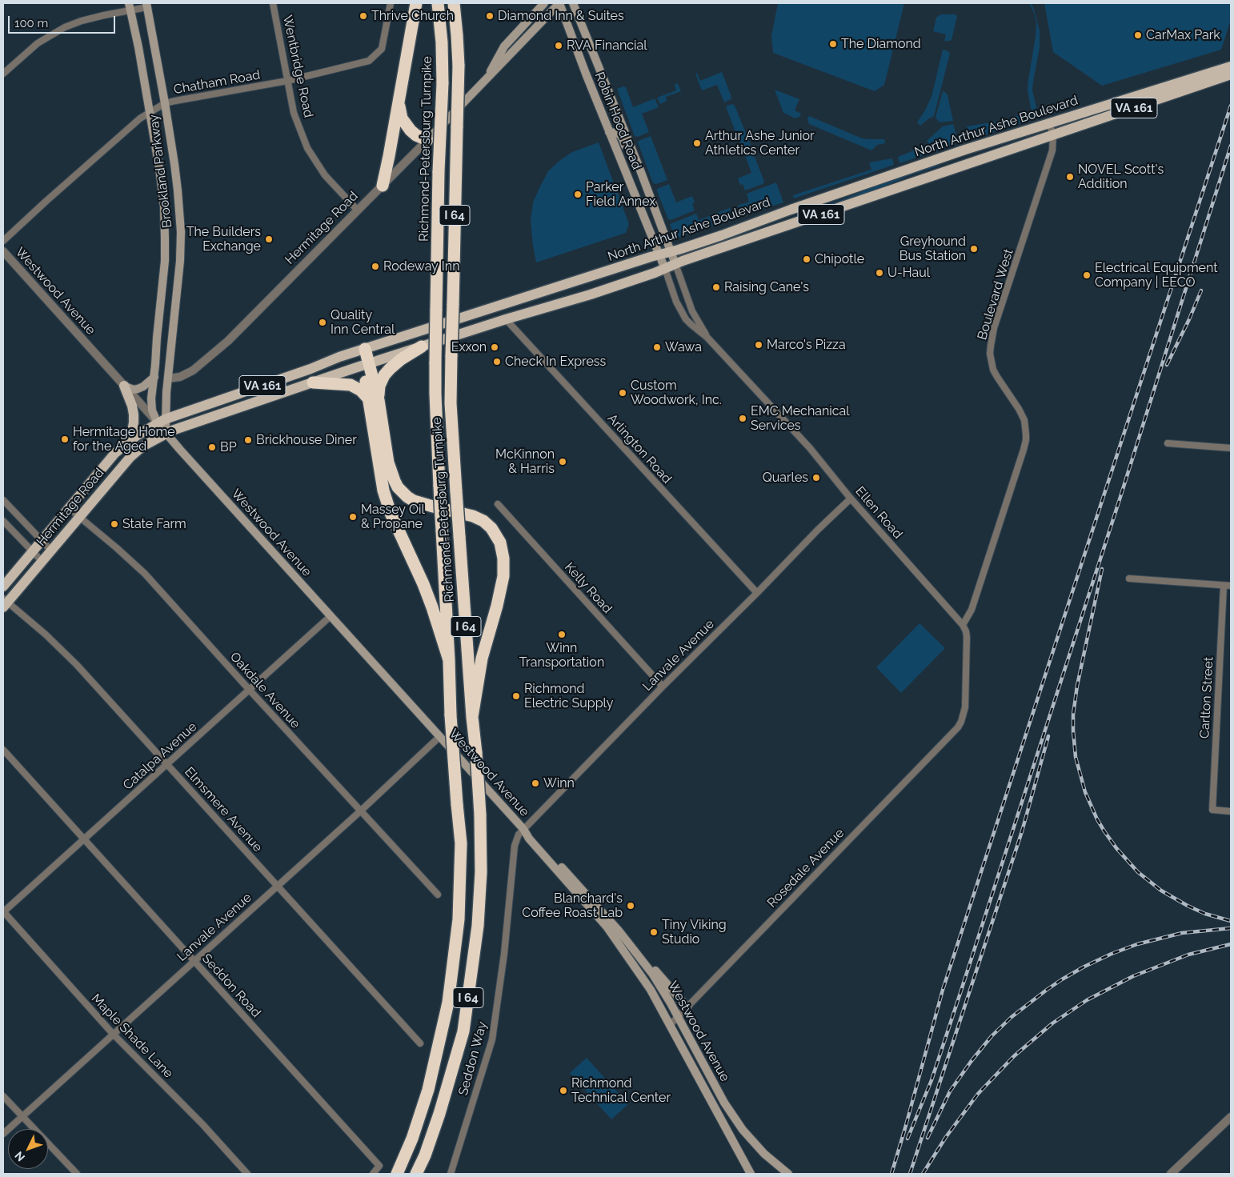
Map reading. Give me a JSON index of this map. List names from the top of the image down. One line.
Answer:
{"streets":{"highway":["Richmond-Petersburg Turnpike","I 64"],"main road":["VA 161","Robin Hood Road","North Arthur Ashe Boulevard","Brookland Parkway","Hermitage Road","Westwood Avenue"],"street":["Wentbridge Road","Chatham Road","Boulevard West","Arlington Road","Ellen Road","Kelly Road","Lanvale Avenue","Oakdale Avenue","Carlton Street","Catalpa Avenue","Elmsmere Avenue","Rosedale Avenue","Seddon Road","Maple Shade Lane","Seddon Way"]},"crossings":[["Wentbridge Road","Chatham Road"],["Wentbridge Road","Hermitage Road"],["Chatham Road","Brookland Parkway"],["Robin Hood Road","North Arthur Ashe Boulevard"],["Robin Hood Road","Hermitage Road"],["Robin Hood Road","Ellen Road"],["North Arthur Ashe Boulevard","Brookland Parkway"],["North Arthur Ashe Boulevard","Hermitage Road"],["North Arthur Ashe Boulevard","Westwood Avenue"],["North Arthur Ashe Boulevard","Boulevard West"],["North Arthur Ashe Boulevard","Arlington Road"],["North Arthur Ashe Boulevard","Ellen Road"],["Brookland Parkway","Hermitage Road"],["Brookland Parkway","Westwood Avenue"],["Hermitage Road","Westwood Avenue"],["Hermitage Road","Oakdale Avenue"],["Hermitage Road","Elmsmere Avenue"],["Westwood Avenue","Lanvale Avenue"],["Westwood Avenue","Catalpa Avenue"],["Westwood Avenue","Rosedale Avenue"],["Westwood Avenue","Seddon Way"],["Boulevard West","Ellen Road"],["Boulevard West","Rosedale Avenue"],["Arlington Road","Lanvale Avenue"],["Ellen Road","Lanvale Avenue"],["Ellen Road","Rosedale Avenue"],["Kelly Road","Lanvale Avenue"],["Lanvale Avenue","Oakdale Avenue"],["Lanvale Avenue","Elmsmere Avenue"],["Lanvale Avenue","Seddon Road"],["Lanvale Avenue","Maple Shade Lane"],["Lanvale Avenue","Seddon Way"],["Oakdale Avenue","Catalpa Avenue"],["Catalpa Avenue","Elmsmere Avenue"],["Catalpa Avenue","Seddon Road"],["Catalpa Avenue","Maple Shade Lane"]],"places":["Thrive Church","Diamond Inn & Suites","CarMax Park","The Diamond","RVA Financial","Arthur Ashe Junior Athletics Center","NOVEL Scott's Addition","Parker Field Annex","The Builders Exchange","Greyhound Bus Station","Chipotle","Rodeway Inn","U-Haul","Electrical Equipment Company | EECO","Raising Cane's","Quality Inn Central","Marco's Pizza","Exxon","Wawa","Check In Express","Custom Woodwork, Inc.","EMC Mechanical Services","Hermitage Home for the Aged","Brickhouse Diner","BP","McKinnon & Harris","Quarles","Massey Oil & Propane","State Farm","Winn Transportation","Richmond Electric Supply","Winn","Blanchard's Coffee Roast Lab","Tiny Viking Studio","Richmond Technical Center"],"scale_bar":"100 m","north":"bottom left"}
